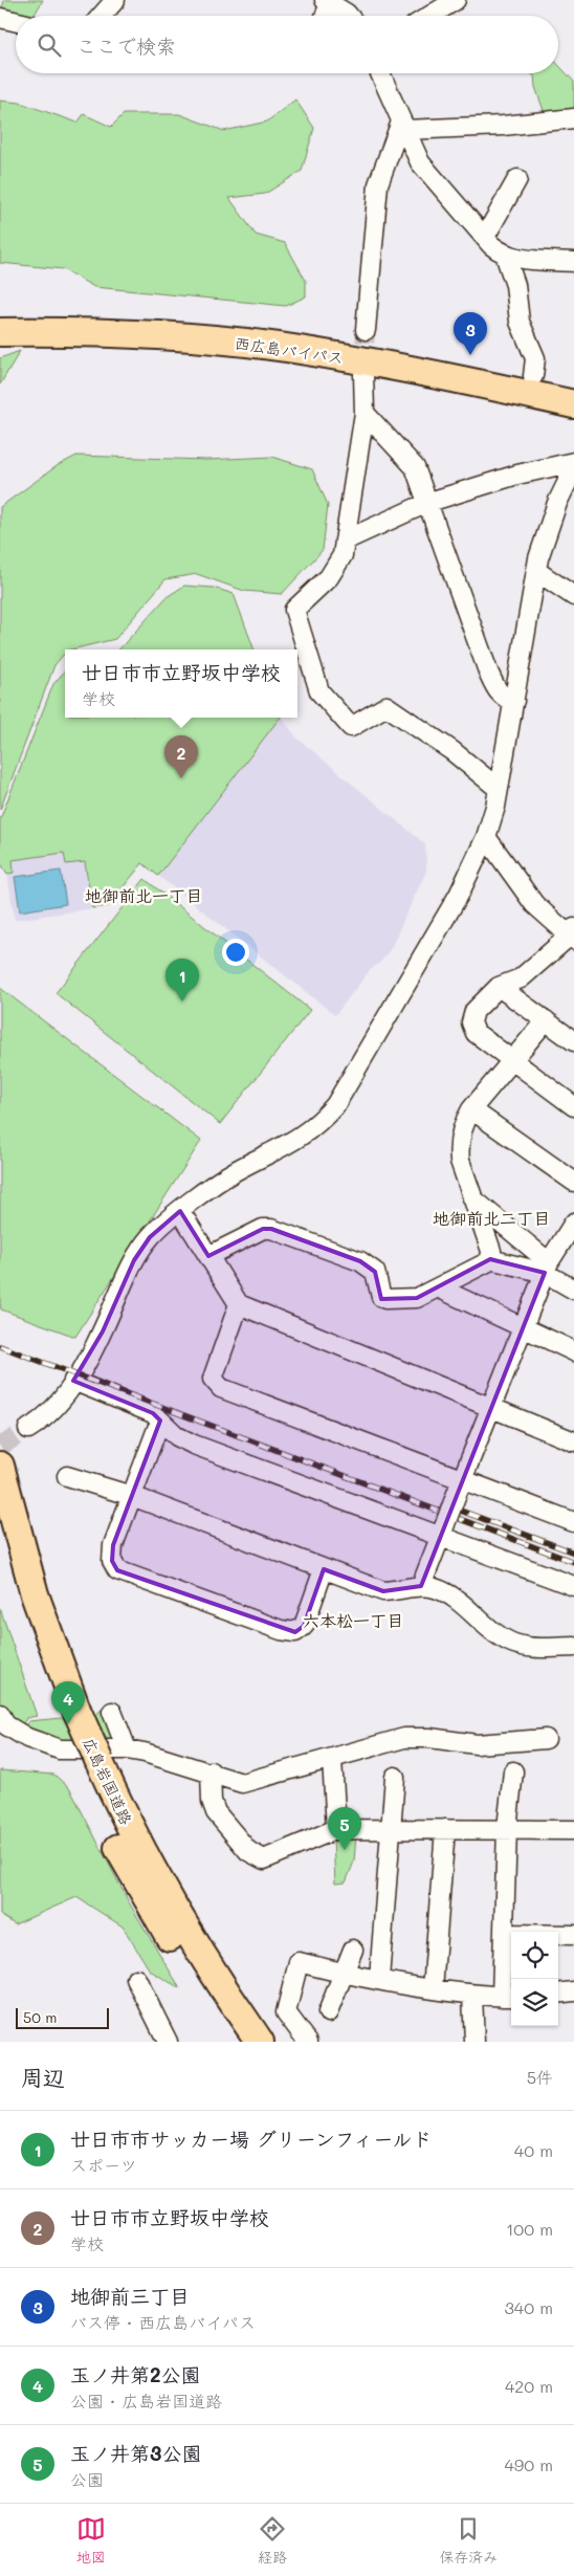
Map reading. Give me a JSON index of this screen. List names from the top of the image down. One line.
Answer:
{"streets":{"highway":["西広島バイパス","広島岩国道路"]},"districts":["地御前北一丁目","地御前北二丁目","六本松一丁目"],"scale_bar":"50 m","page":{"search":"ここで検索","pins":["3","2","1","4","5"],"popup":["廿日市市立野坂中学校","学校"],"scale":"50 m","heading":["周辺","5件"],"list":[{"mark":"1","name":"廿日市市サッカー場 グリーンフィールド","note":"スポーツ","value":"40 m"},{"mark":"2","name":"廿日市市立野坂中学校","note":"学校","value":"100 m"},{"mark":"3","name":"地御前三丁目","note":"バス停 · 西広島バイパス","value":"340 m"},{"mark":"4","name":"玉ノ井第2公園","note":"公園 · 広島岩国道路","value":"420 m"},{"mark":"5","name":"玉ノ井第3公園","note":"公園","value":"490 m"}],"nav":["地図","経路","保存済み"]}}
